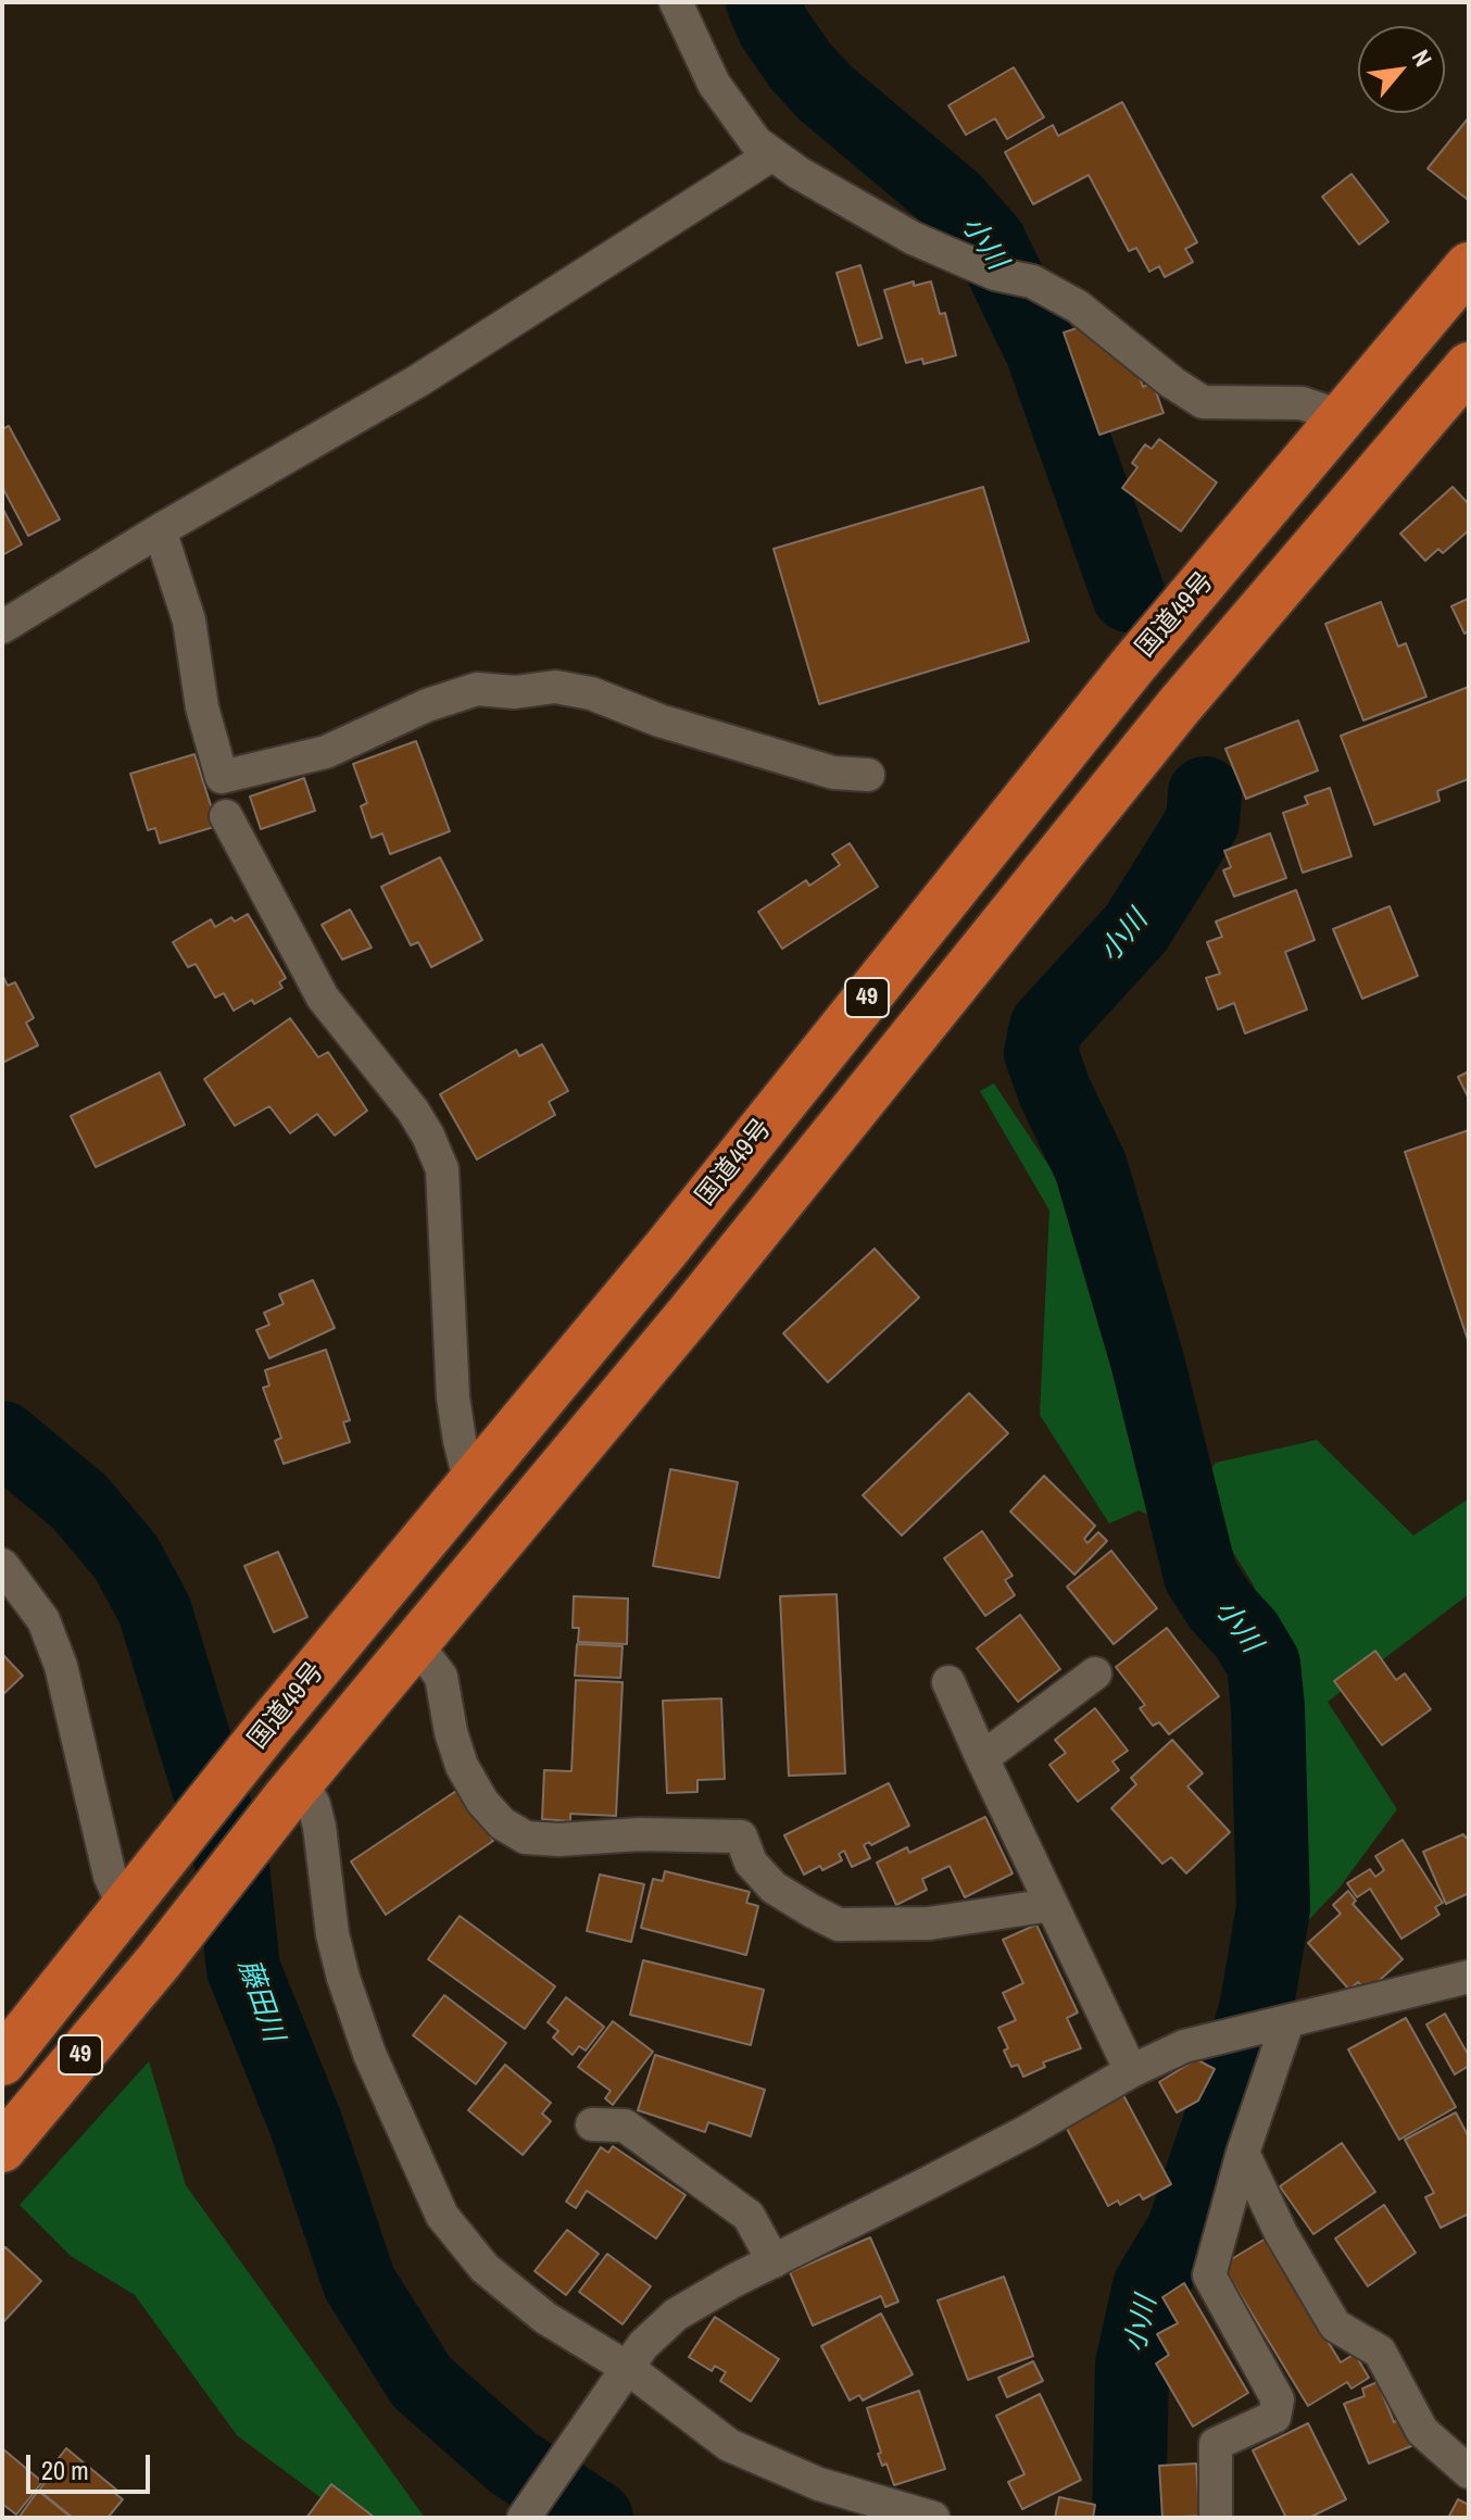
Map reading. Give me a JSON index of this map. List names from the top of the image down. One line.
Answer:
{"streets":{"highway":["国道49号","49"]},"water":["小川","藤田川"],"scale_bar":"20 m","north":"top right"}
